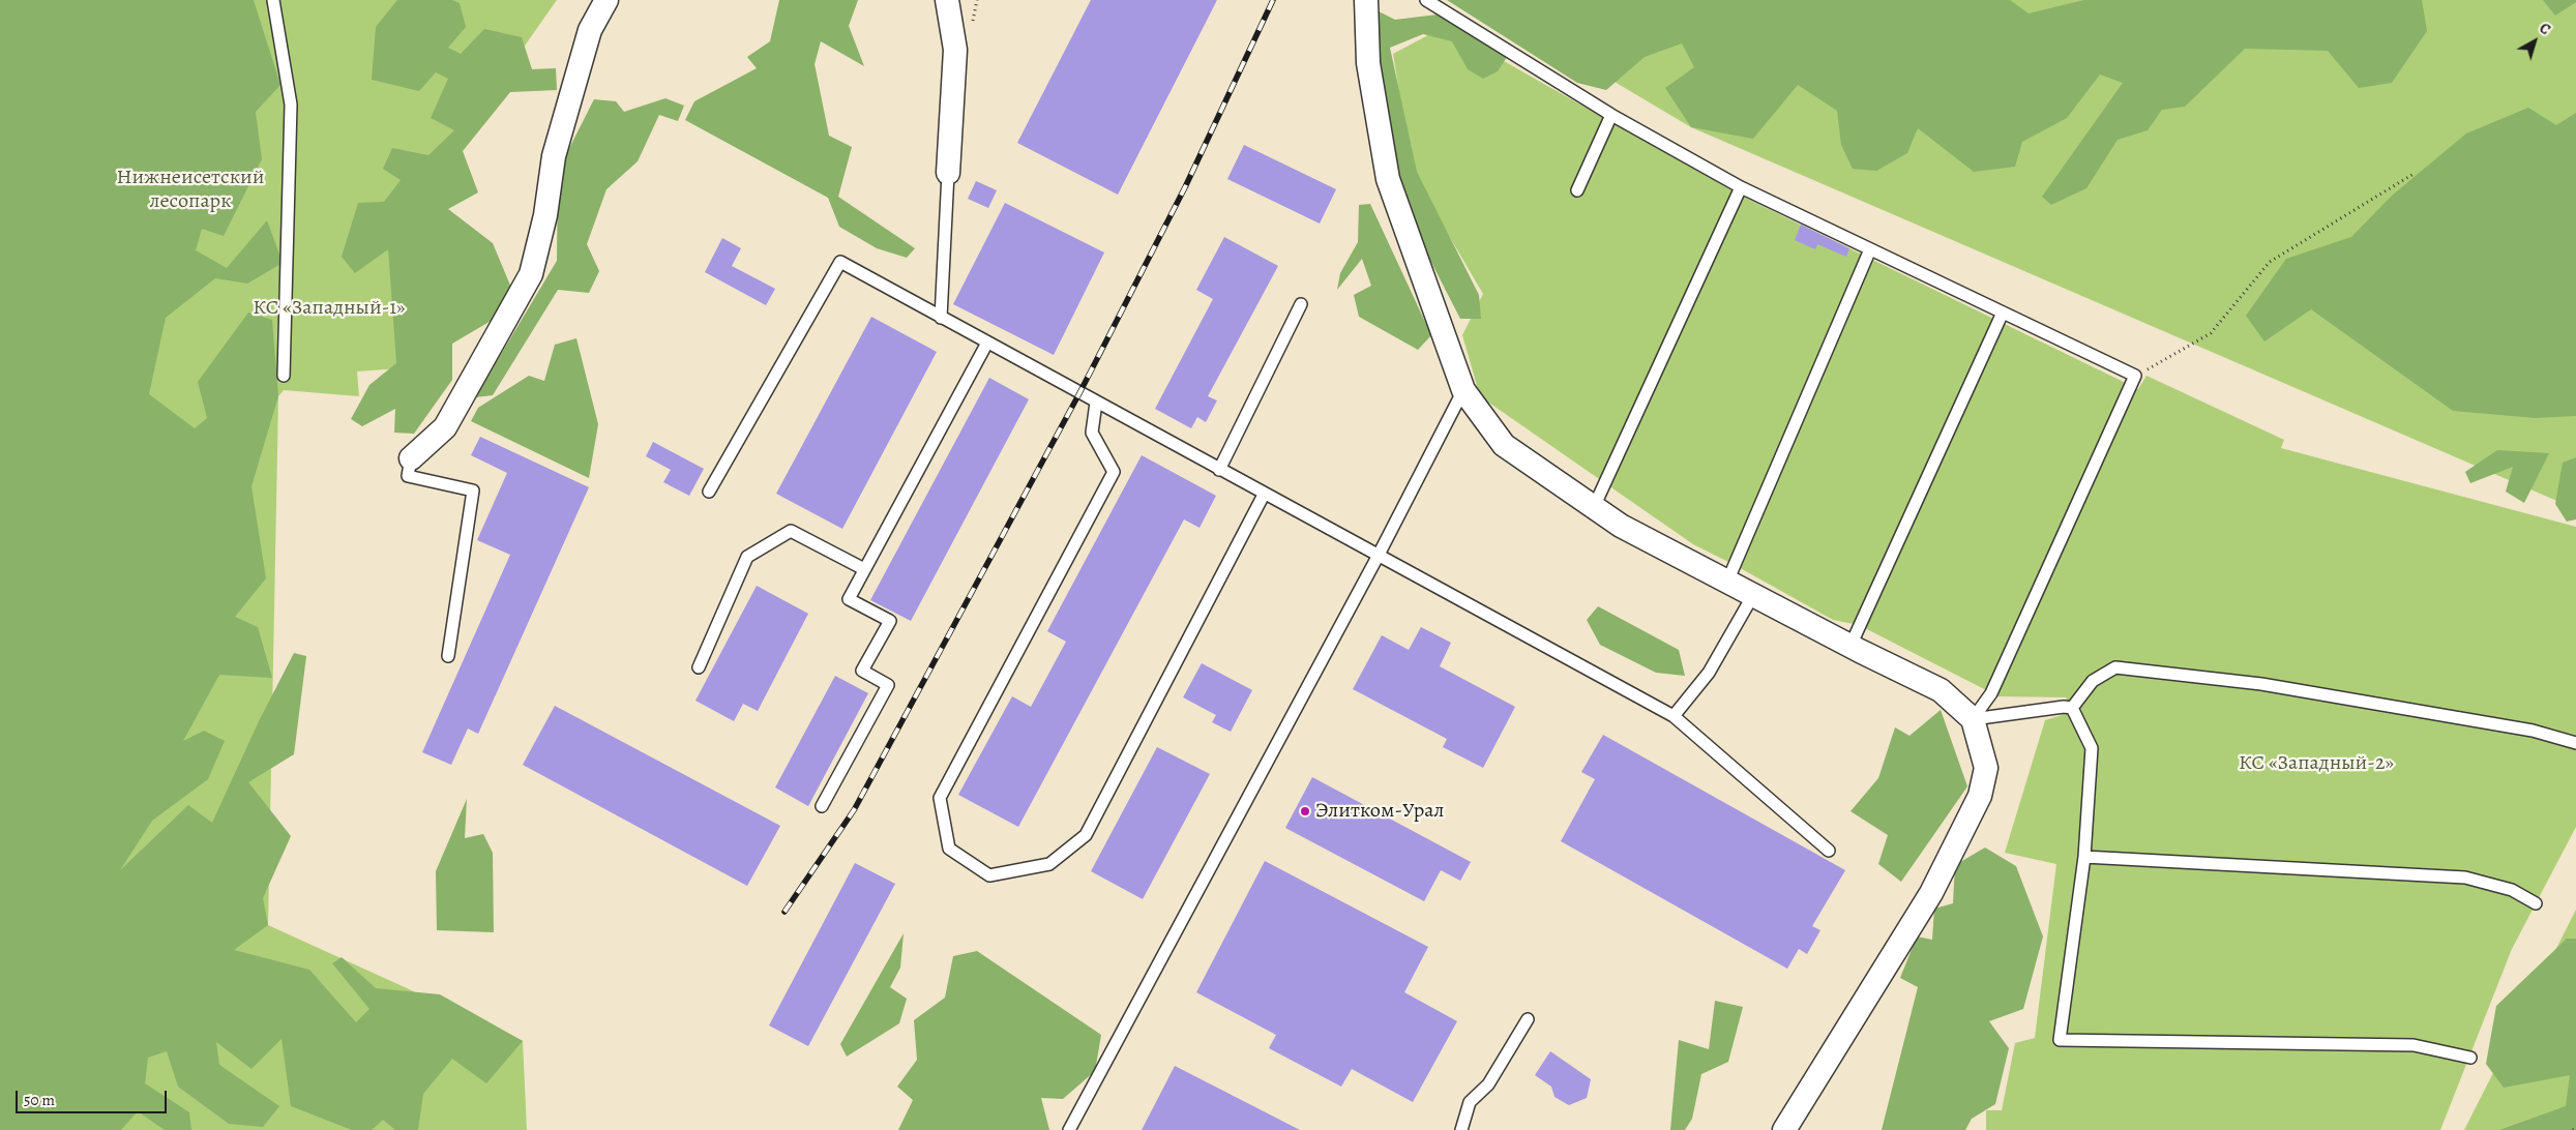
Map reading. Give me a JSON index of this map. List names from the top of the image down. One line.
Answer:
{"parks":["Нижнеисетский лесопарк","КС «Западный-1»","КС «Западный-2»"],"places":["Элитком-Урал"],"scale_bar":"50 m","north":"top right"}
